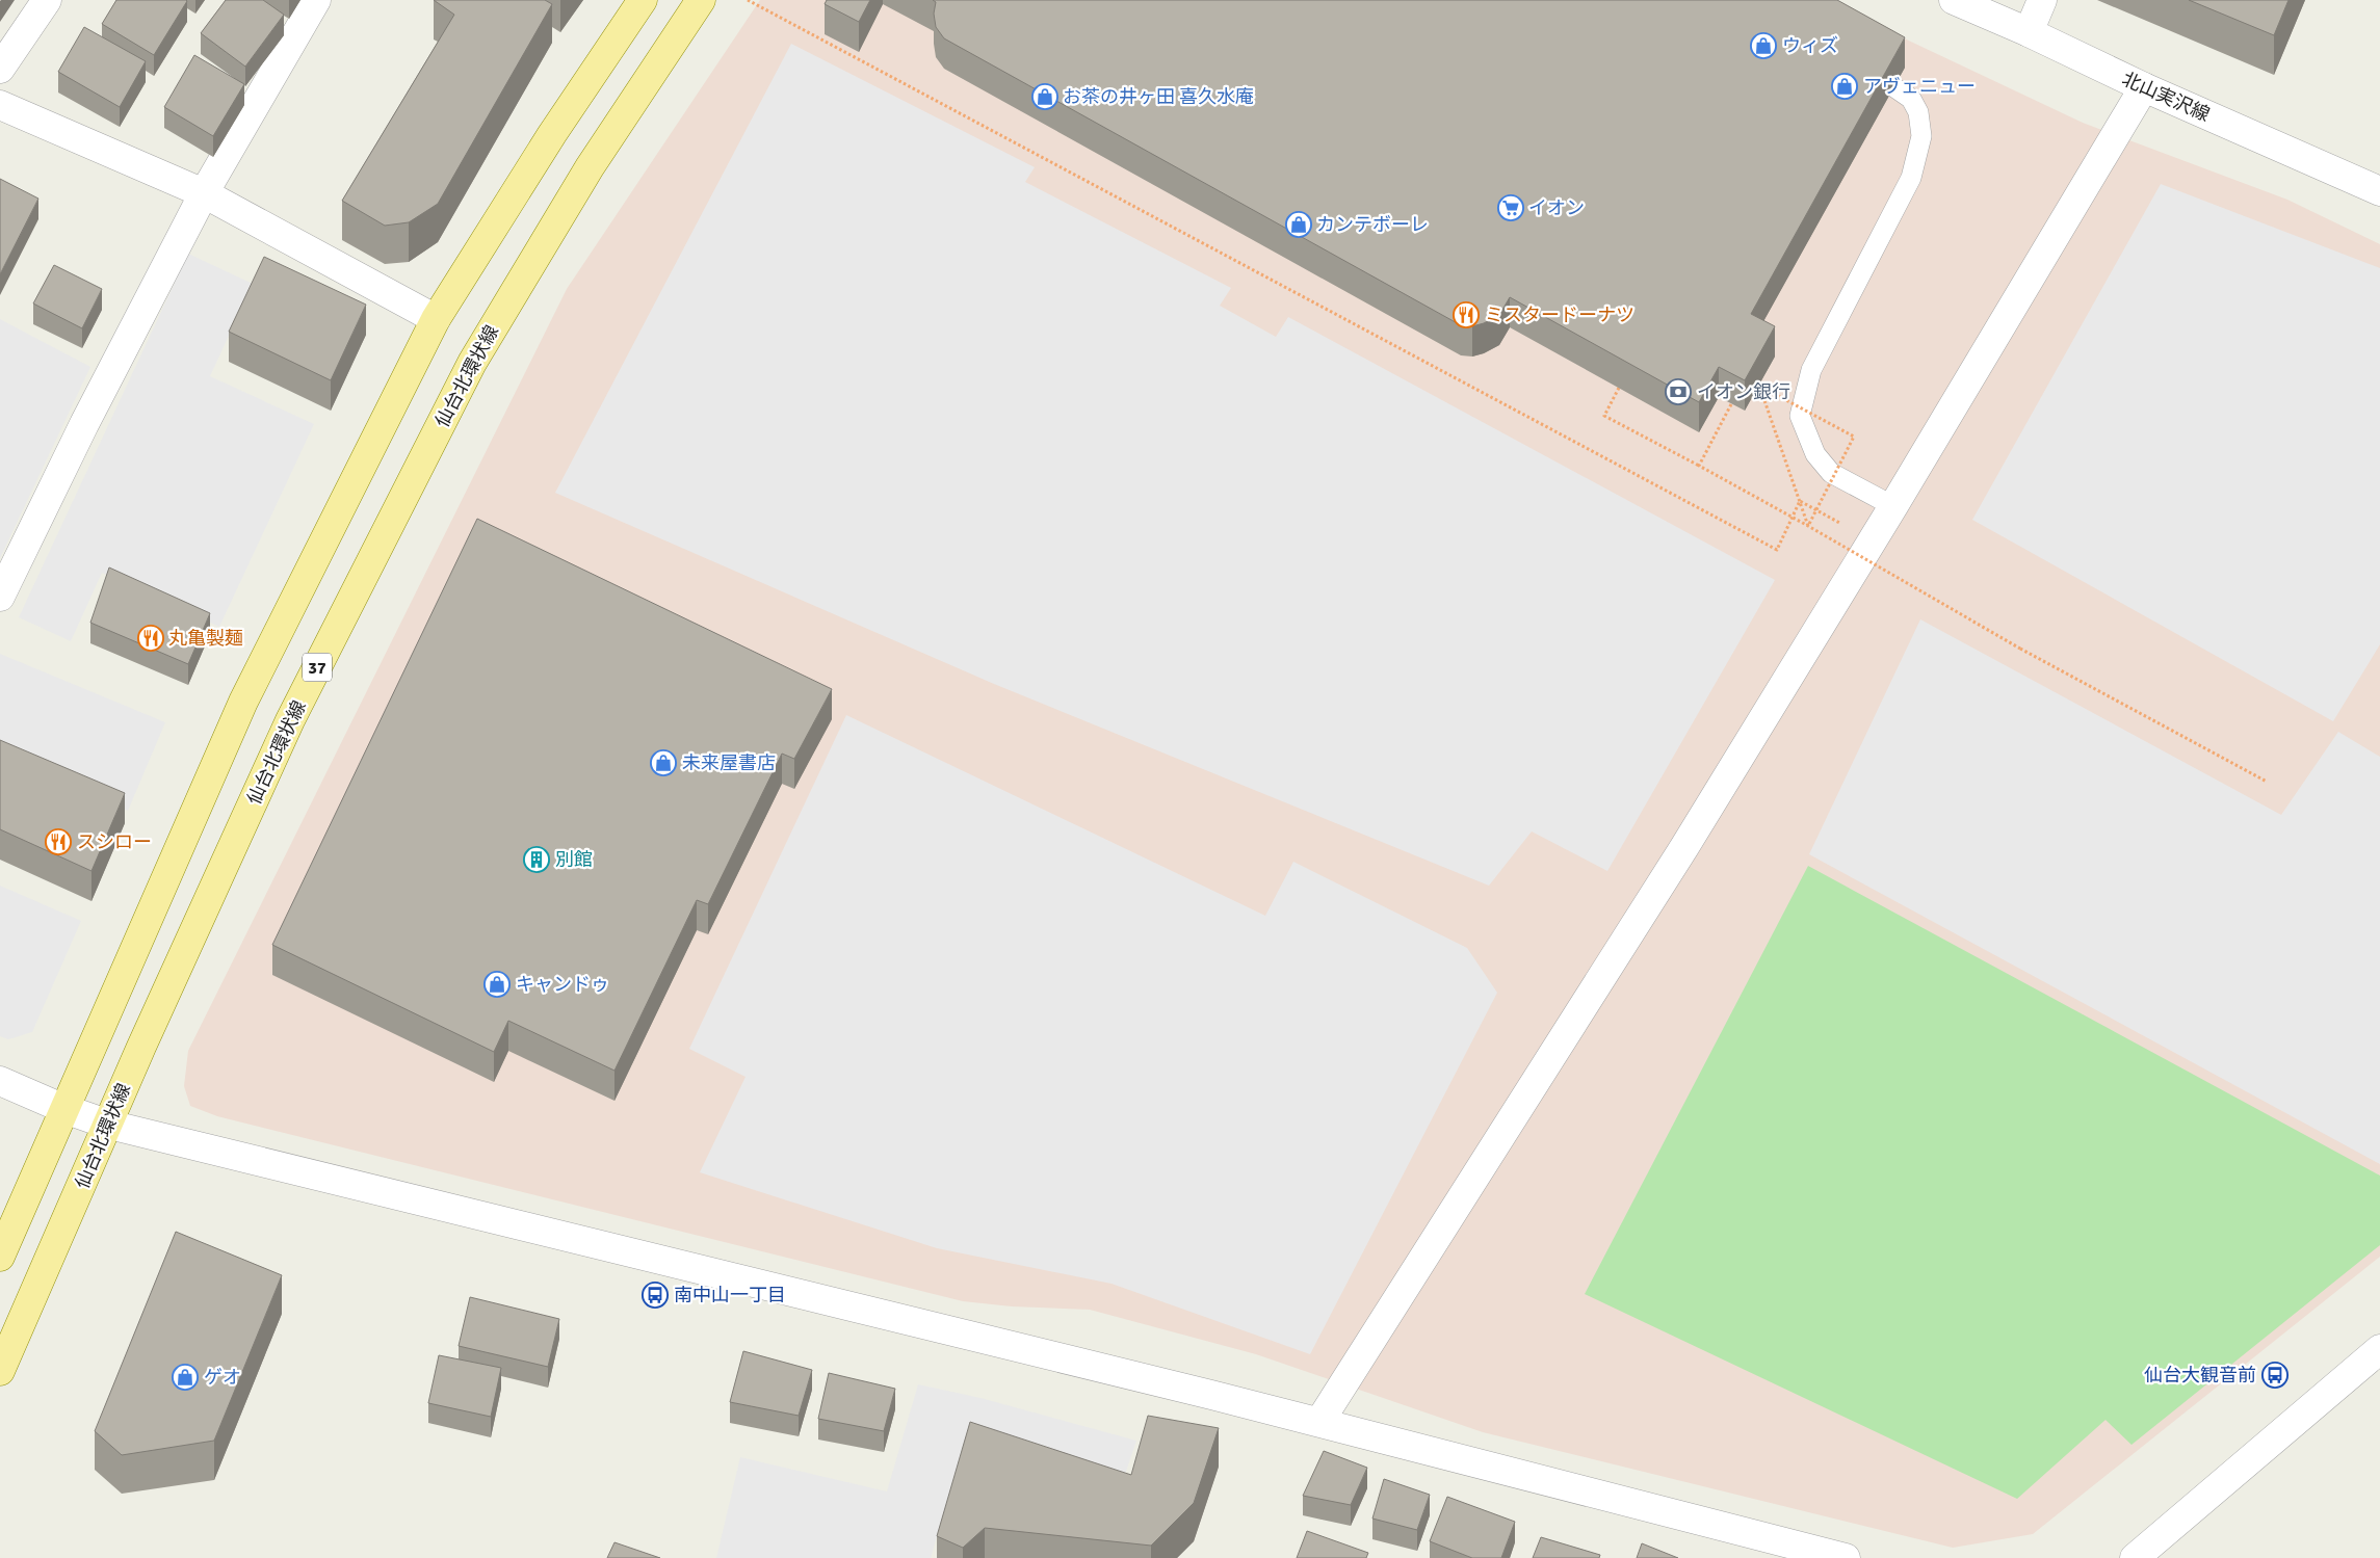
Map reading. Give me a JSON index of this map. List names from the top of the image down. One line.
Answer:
{"streets":{"main road":["仙台北環状線","37"],"street":["北山実沢線"]},"places":{"shop":["ウィズ","アヴェニュー","お茶の井ヶ田 喜久水庵","カンテボーレ","未来屋書店","キャンドゥ","ゲオ"],"supermarket":["イオン"],"restaurant":["ミスタードーナツ","丸亀製麺","スシロー"],"bank":["イオン銀行"],"building":["別館"],"bus stop":["南中山一丁目","仙台大観音前"]}}
